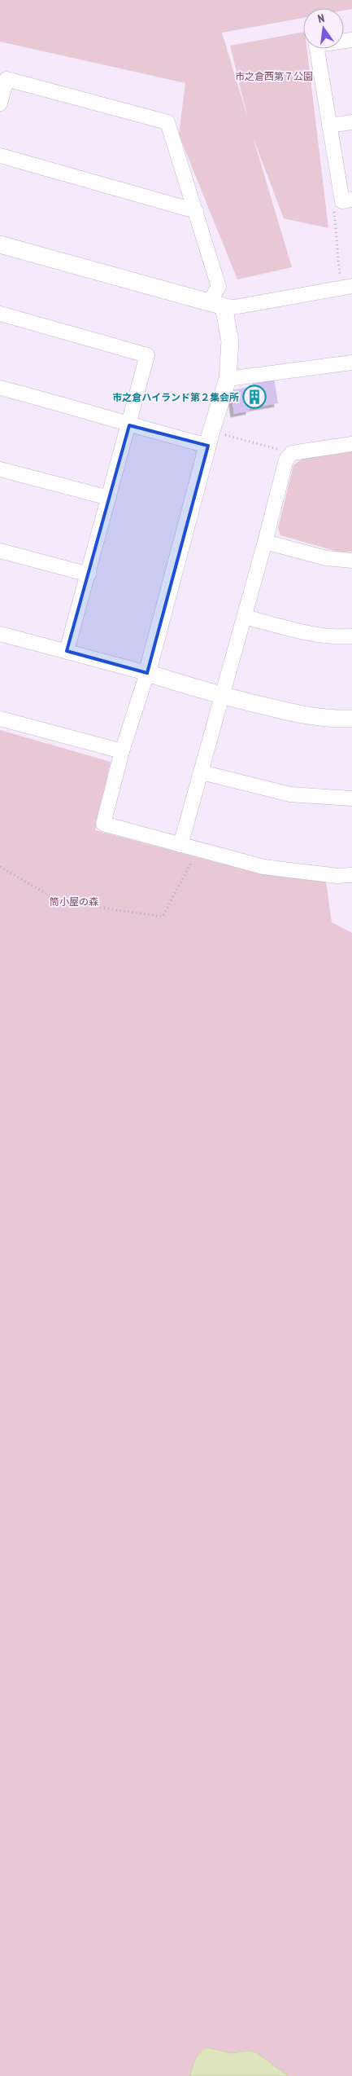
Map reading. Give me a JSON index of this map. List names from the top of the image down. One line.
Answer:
{"parks":["市之倉西第７公園","筒小屋の森"],"places":{"building":["市之倉ハイランド第２集会所"]},"north":"top"}
